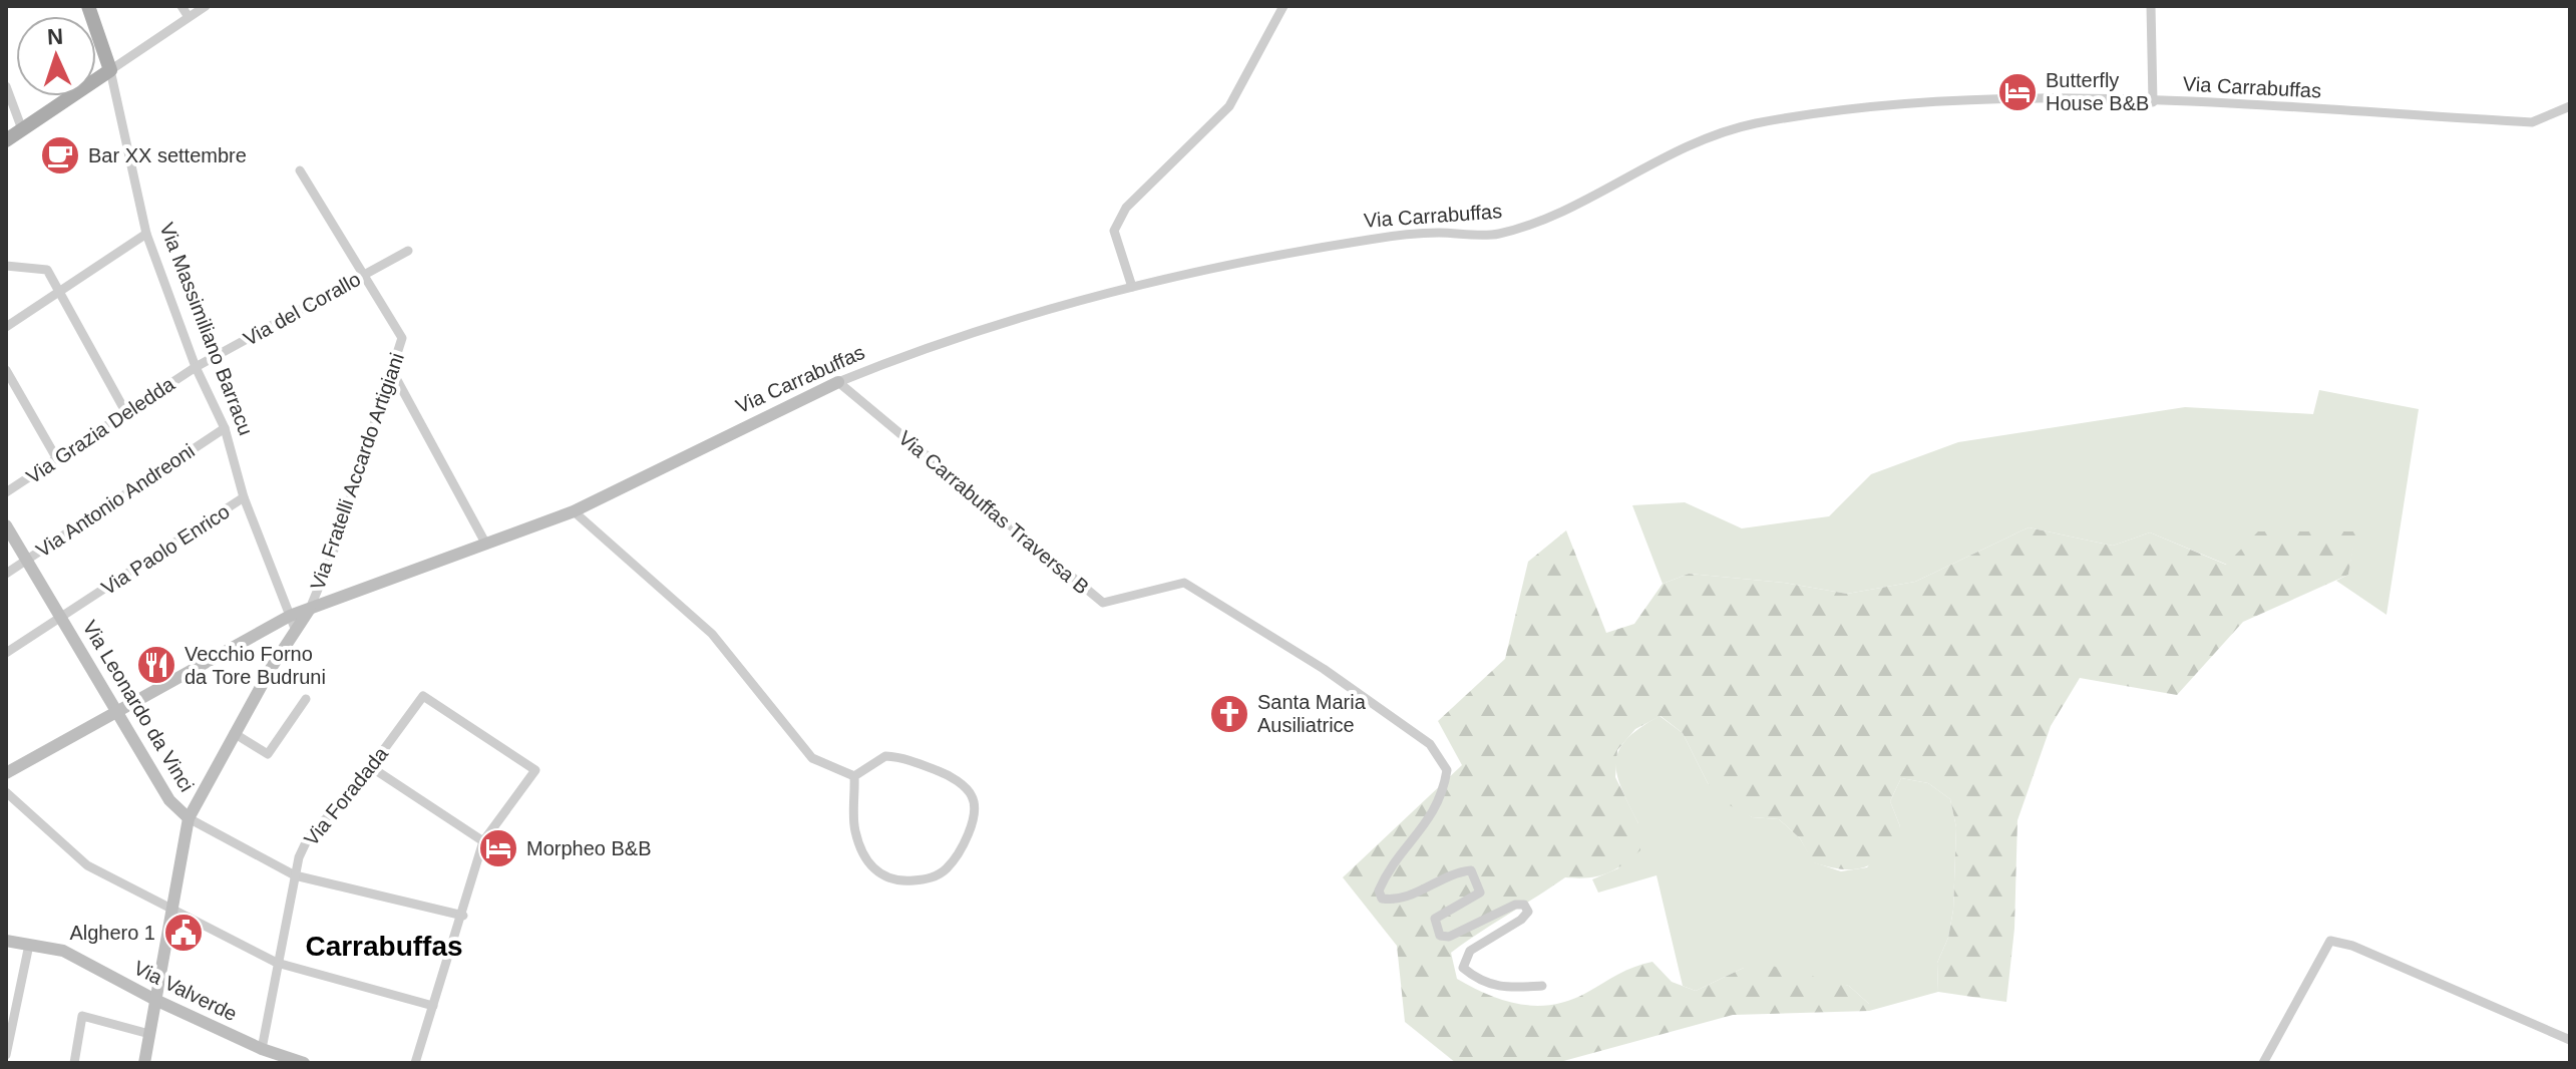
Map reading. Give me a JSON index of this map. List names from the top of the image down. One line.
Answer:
{"streets":{"main road":["Via Massimiliano Barracu"],"street":["Via Carrabuffas","Via del Corallo","Via Grazia Deledda","Via Fratelli Accardo Artigiani","Via Antonio Andreoni","Via Carrabuffas Traversa B","Via Paolo Enrico","Via Leonardo da Vinci","Via Foradada","Via Valverde"]},"crossings":[["Via Carrabuffas","Via Massimiliano Barracu"],["Via Carrabuffas","Via Fratelli Accardo Artigiani"],["Via Carrabuffas","Via Carrabuffas Traversa B"],["Via del Corallo","Via Massimiliano Barracu"],["Via del Corallo","Via Grazia Deledda"],["Via del Corallo","Via Fratelli Accardo Artigiani"],["Via Massimiliano Barracu","Via Grazia Deledda"],["Via Massimiliano Barracu","Via Antonio Andreoni"],["Via Massimiliano Barracu","Via Paolo Enrico"],["Via Antonio Andreoni","Via Leonardo da Vinci"],["Via Paolo Enrico","Via Leonardo da Vinci"],["Via Leonardo da Vinci","Via Foradada"],["Via Foradada","Via Valverde"]],"districts":["Carrabuffas"],"places":{"hotel":["Butterfly House B&B","Morpheo B&B"],"cafe":["Bar XX settembre"],"restaurant":["Vecchio Forno da Tore Budruni"],"church":["Santa Maria Ausiliatrice"],"public building":["Alghero 1"]},"north":"top"}
